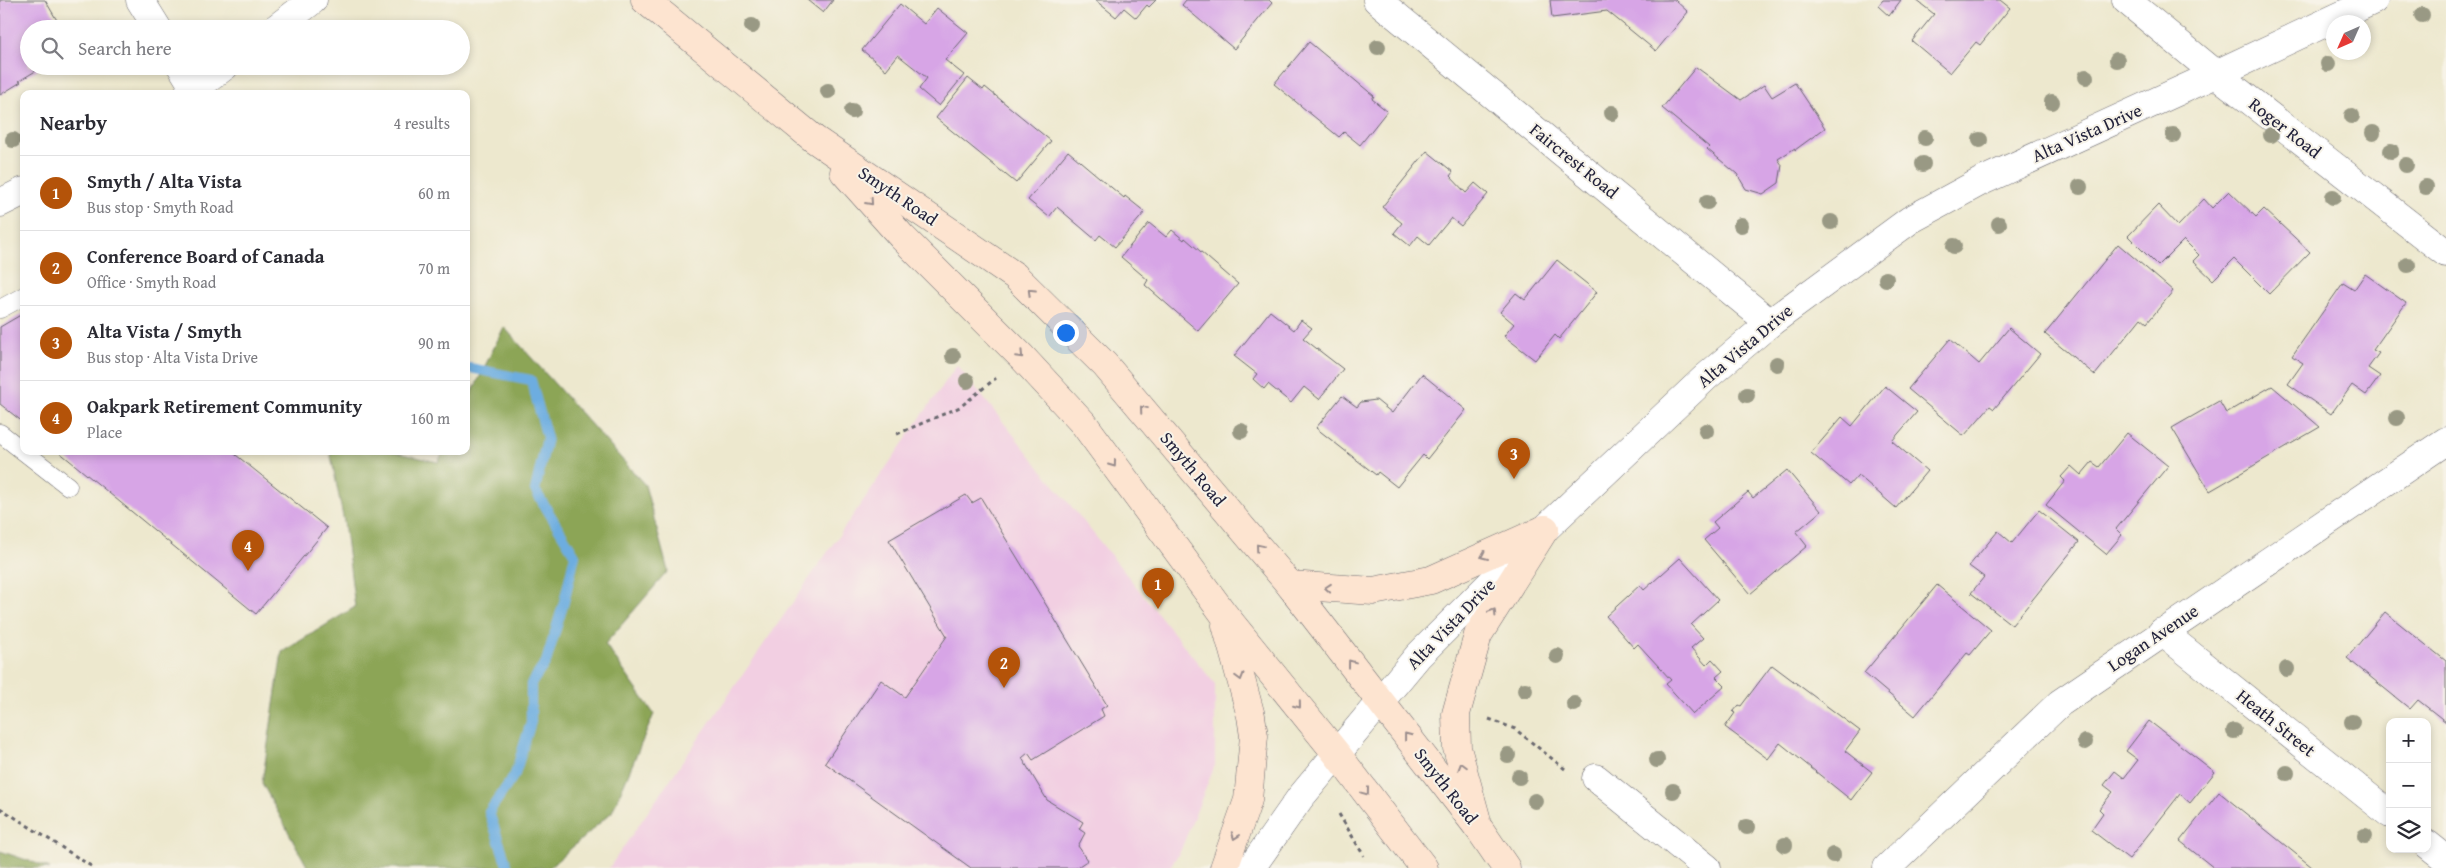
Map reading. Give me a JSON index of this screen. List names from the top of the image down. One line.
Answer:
{"streets":{"main road":["Smyth Road"],"street":["Roger Road","Alta Vista Drive","Faircrest Road","Logan Avenue","Heath Street"]},"crossings":[["Roger Road","Alta Vista Drive"],["Alta Vista Drive","Faircrest Road"],["Alta Vista Drive","Smyth Road"],["Logan Avenue","Heath Street"]],"north":"bottom left","page":{"search":"Search here","heading":["Nearby","4 results"],"list":[{"mark":"1","name":"Smyth / Alta Vista","note":"Bus stop · Smyth Road","value":"60 m"},{"mark":"2","name":"Conference Board of Canada","note":"Office · Smyth Road","value":"70 m"},{"mark":"3","name":"Alta Vista / Smyth","note":"Bus stop · Alta Vista Drive","value":"90 m"},{"mark":"4","name":"Oakpark Retirement Community","note":"Place","value":"160 m"}],"pins":["3","4","1","2"],"map_buttons":["+","−"]}}
